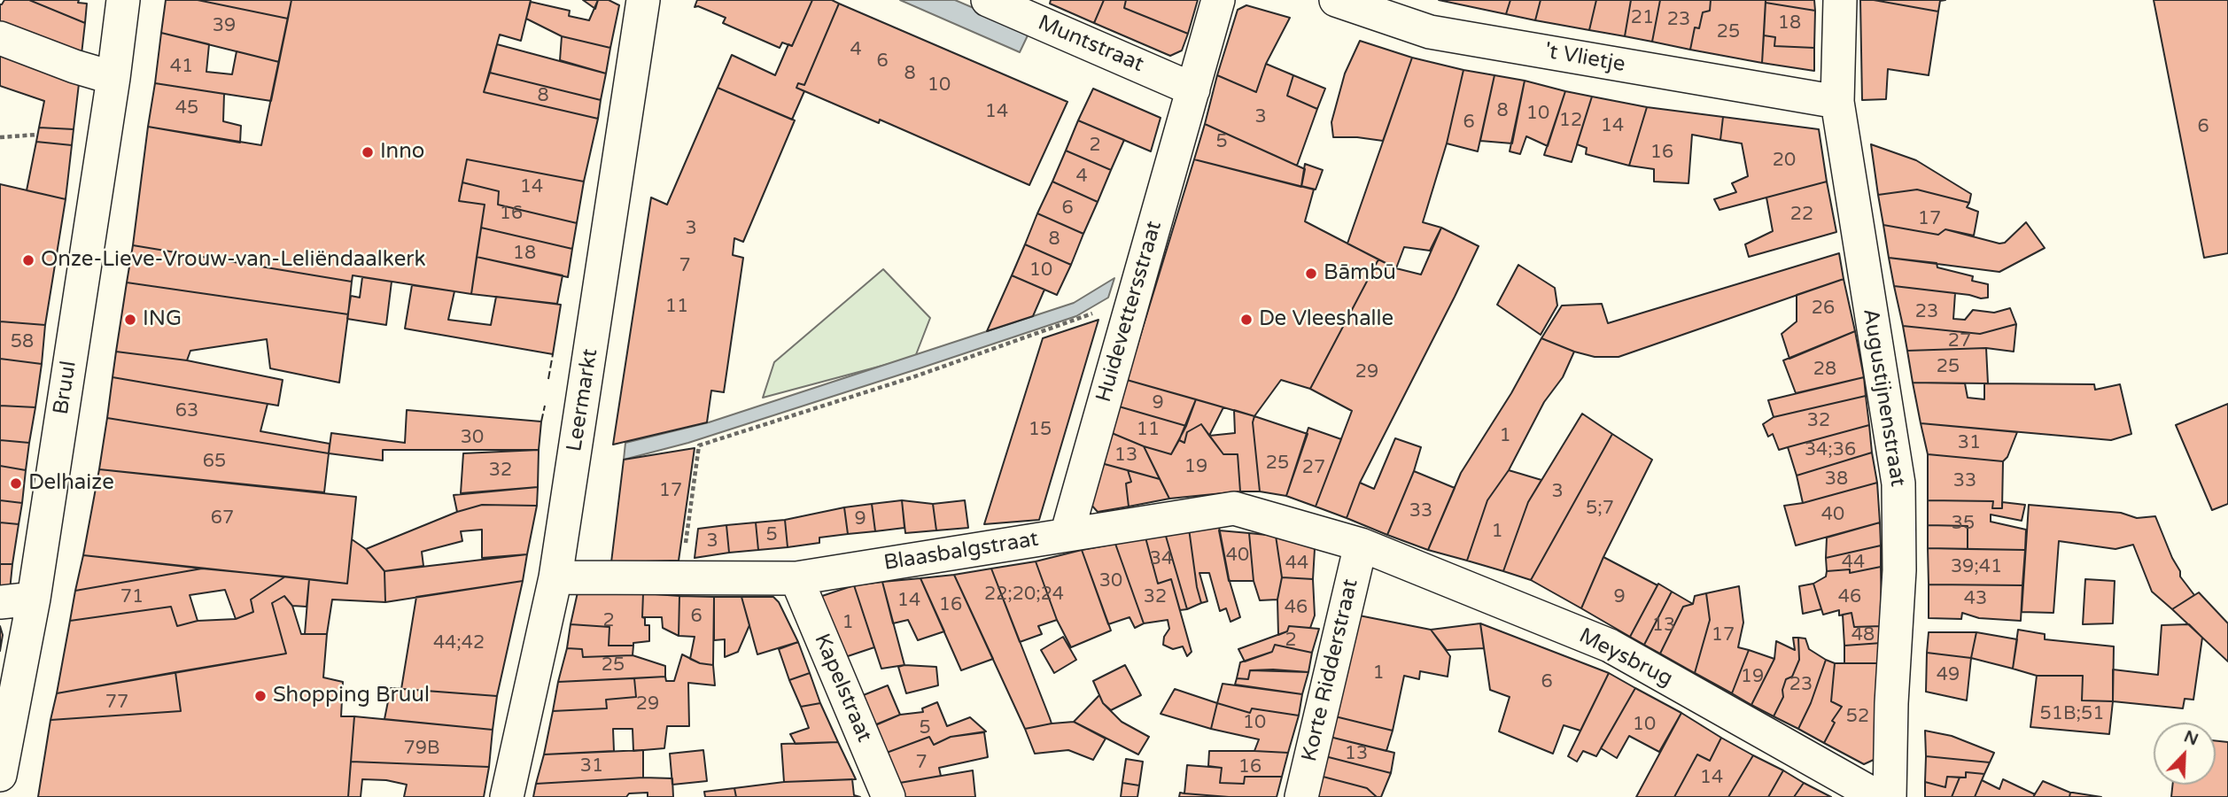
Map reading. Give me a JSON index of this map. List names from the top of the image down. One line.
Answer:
{"streets":{"street":["Muntstraat","'t Vlietje","Huidevettersstraat","Bruul","Augustijnenstraat","Leermarkt","Blaasbalgstraat","Meysbrug","Korte Ridderstraat","Kapelstraat"]},"crossings":[["Muntstraat","Huidevettersstraat"],["'t Vlietje","Augustijnenstraat"],["Huidevettersstraat","Blaasbalgstraat"],["Leermarkt","Blaasbalgstraat"],["Blaasbalgstraat","Meysbrug"],["Blaasbalgstraat","Korte Ridderstraat"],["Blaasbalgstraat","Kapelstraat"],["Meysbrug","Korte Ridderstraat"]],"places":["Inno","Onze-Lieve-Vrouw-van-Leliëndaalkerk","Bāmbū","ING","De Vleeshalle","Delhaize","Shopping Bruul"],"house_numbers":["21","23","18","39","25","4","6","41","8","10","8","45","8","14","10","3","12","6","14","6","5","2","16","20","4","14","6","16","22","17","3","8","18","7","10","11","26","23","27","58","25","28","29","9","63","32","15","11","1","30","31","34;36","13","65","25","19","27","32","38","33","17","3","5;7","33","40","67","9","35","1","5","3","40","34","44","44","39;41","30","22;20;24","71","32","9","46","43","14","16","46","6","2","1","13","17","48","2","44;42","25","1","49","19","6","23","77","29","51B;51","52","10","10","5","79B","13","7","31","16","14"],"north":"top right"}
